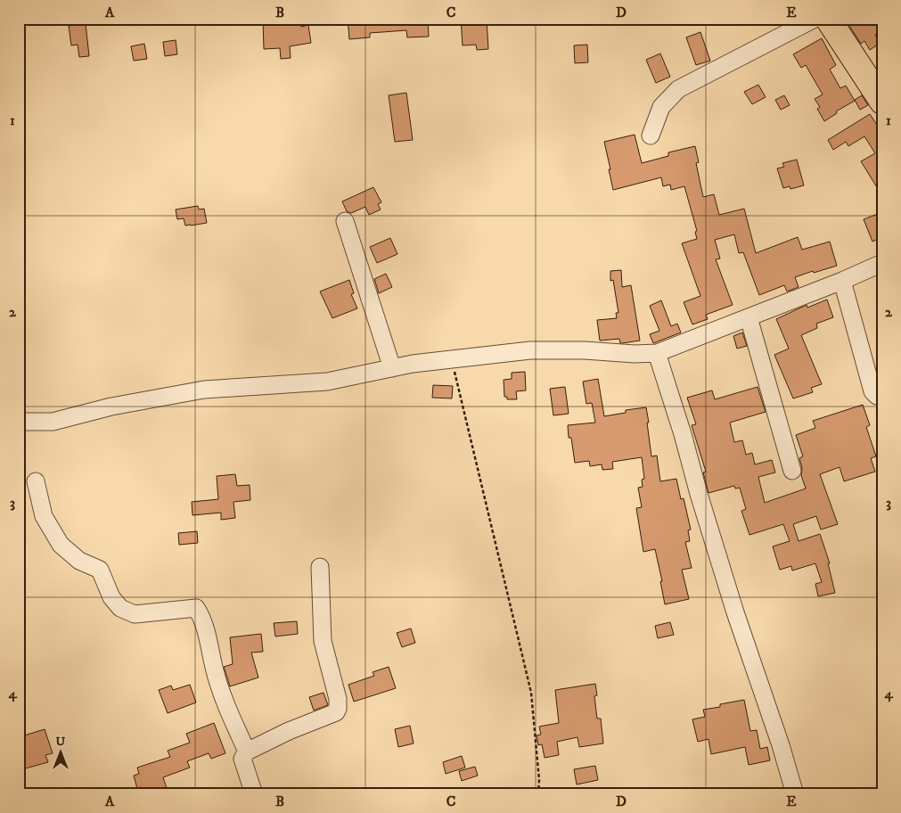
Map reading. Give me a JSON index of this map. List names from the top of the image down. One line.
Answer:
{"north":"top","grid":{"columns":["A","B","C","D","E"],"rows":["1","2","3","4"]}}
